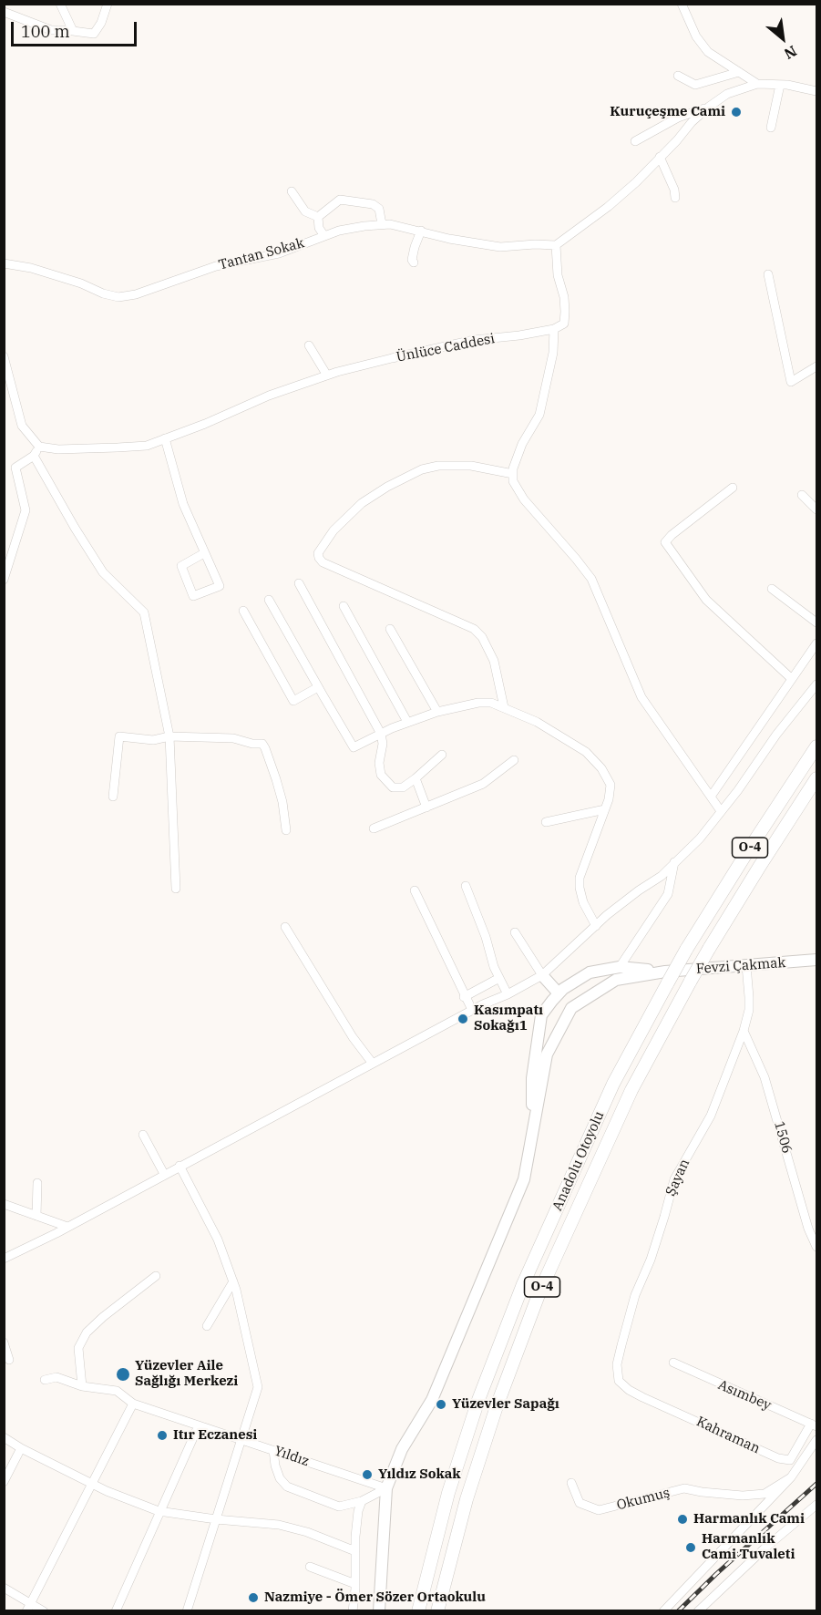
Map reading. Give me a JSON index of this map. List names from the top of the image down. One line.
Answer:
{"streets":{"highway":["O-4","Anadolu Otoyolu"],"main road":["Fevzi Çakmak"],"street":["Tantan Sokak","Ünlüce Caddesi","1506","Şayan","Asımbey","Kahraman","Yıldız","Okumuş"]},"crossings":[["Fevzi Çakmak","Anadolu Otoyolu"],["Fevzi Çakmak","Şayan"],["1506","Şayan"],["Şayan","Kahraman"],["Asımbey","Kahraman"]],"places":["Kuruçeşme Cami","Kasımpatı Sokağı1","Yüzevler Aile Sağlığı Merkezi","Yüzevler Sapağı","Itır Eczanesi","Yıldız Sokak","Harmanlık Cami","Harmanlık Cami Tuvaleti","Nazmiye - Ömer Sözer Ortaokulu"],"scale_bar":"100 m","north":"bottom right"}
